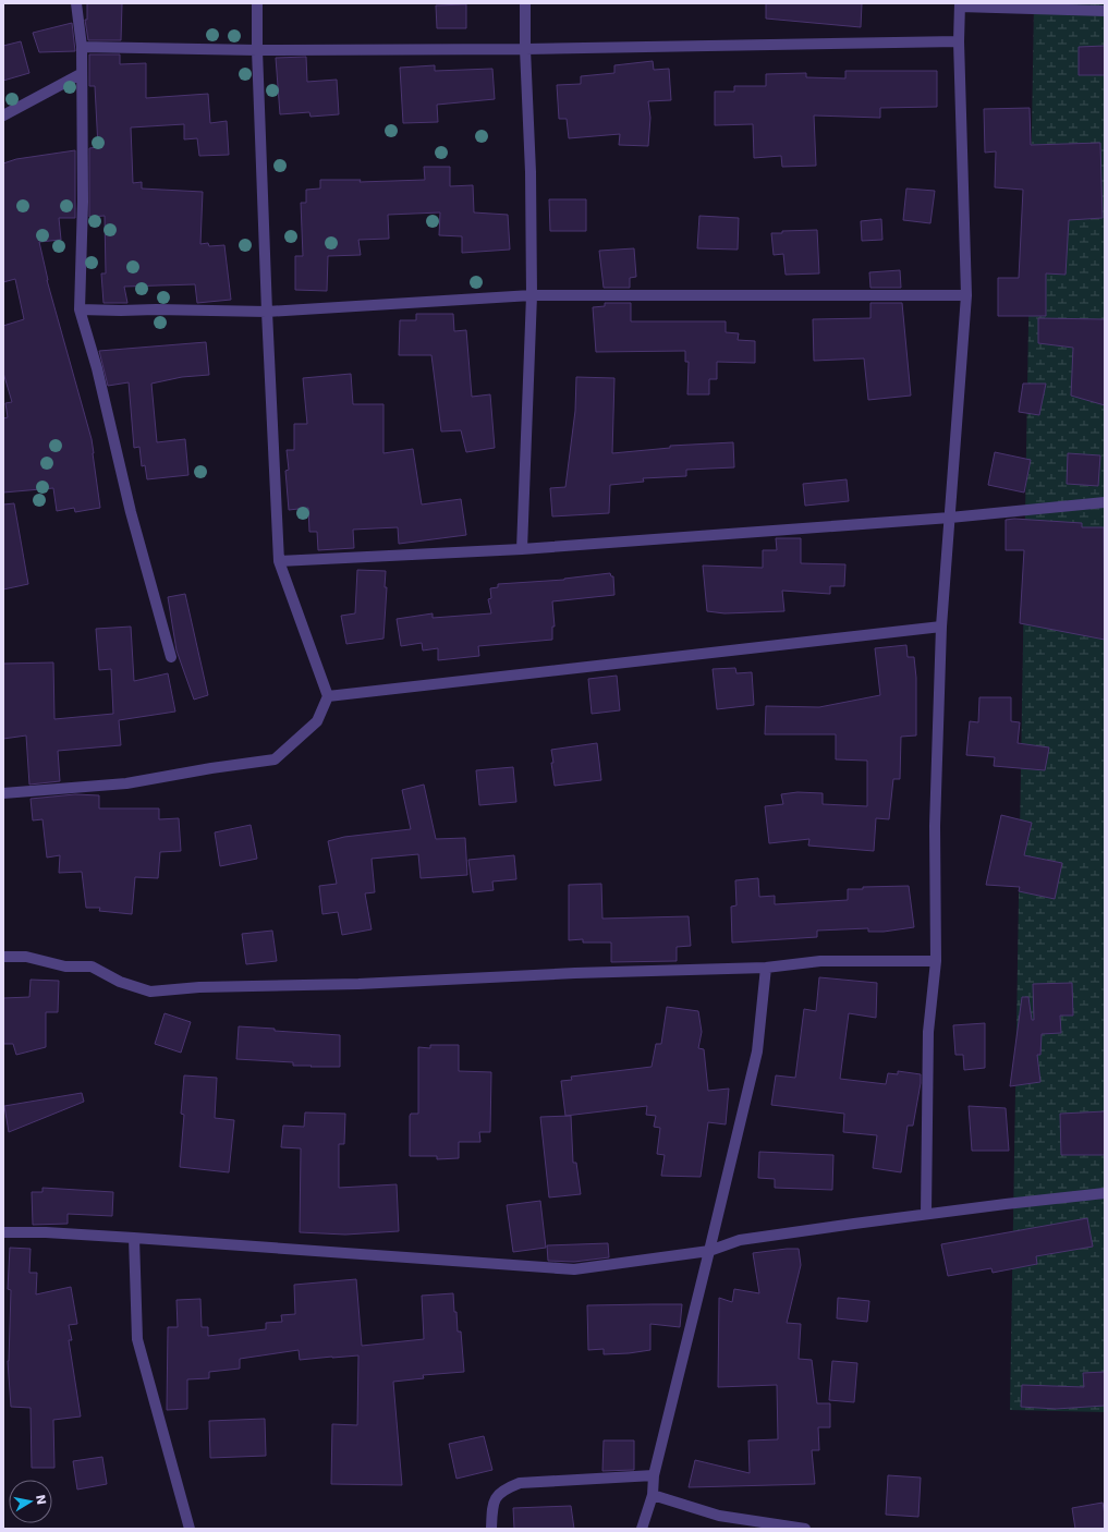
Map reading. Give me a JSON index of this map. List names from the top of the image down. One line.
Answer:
{"north":"right"}
